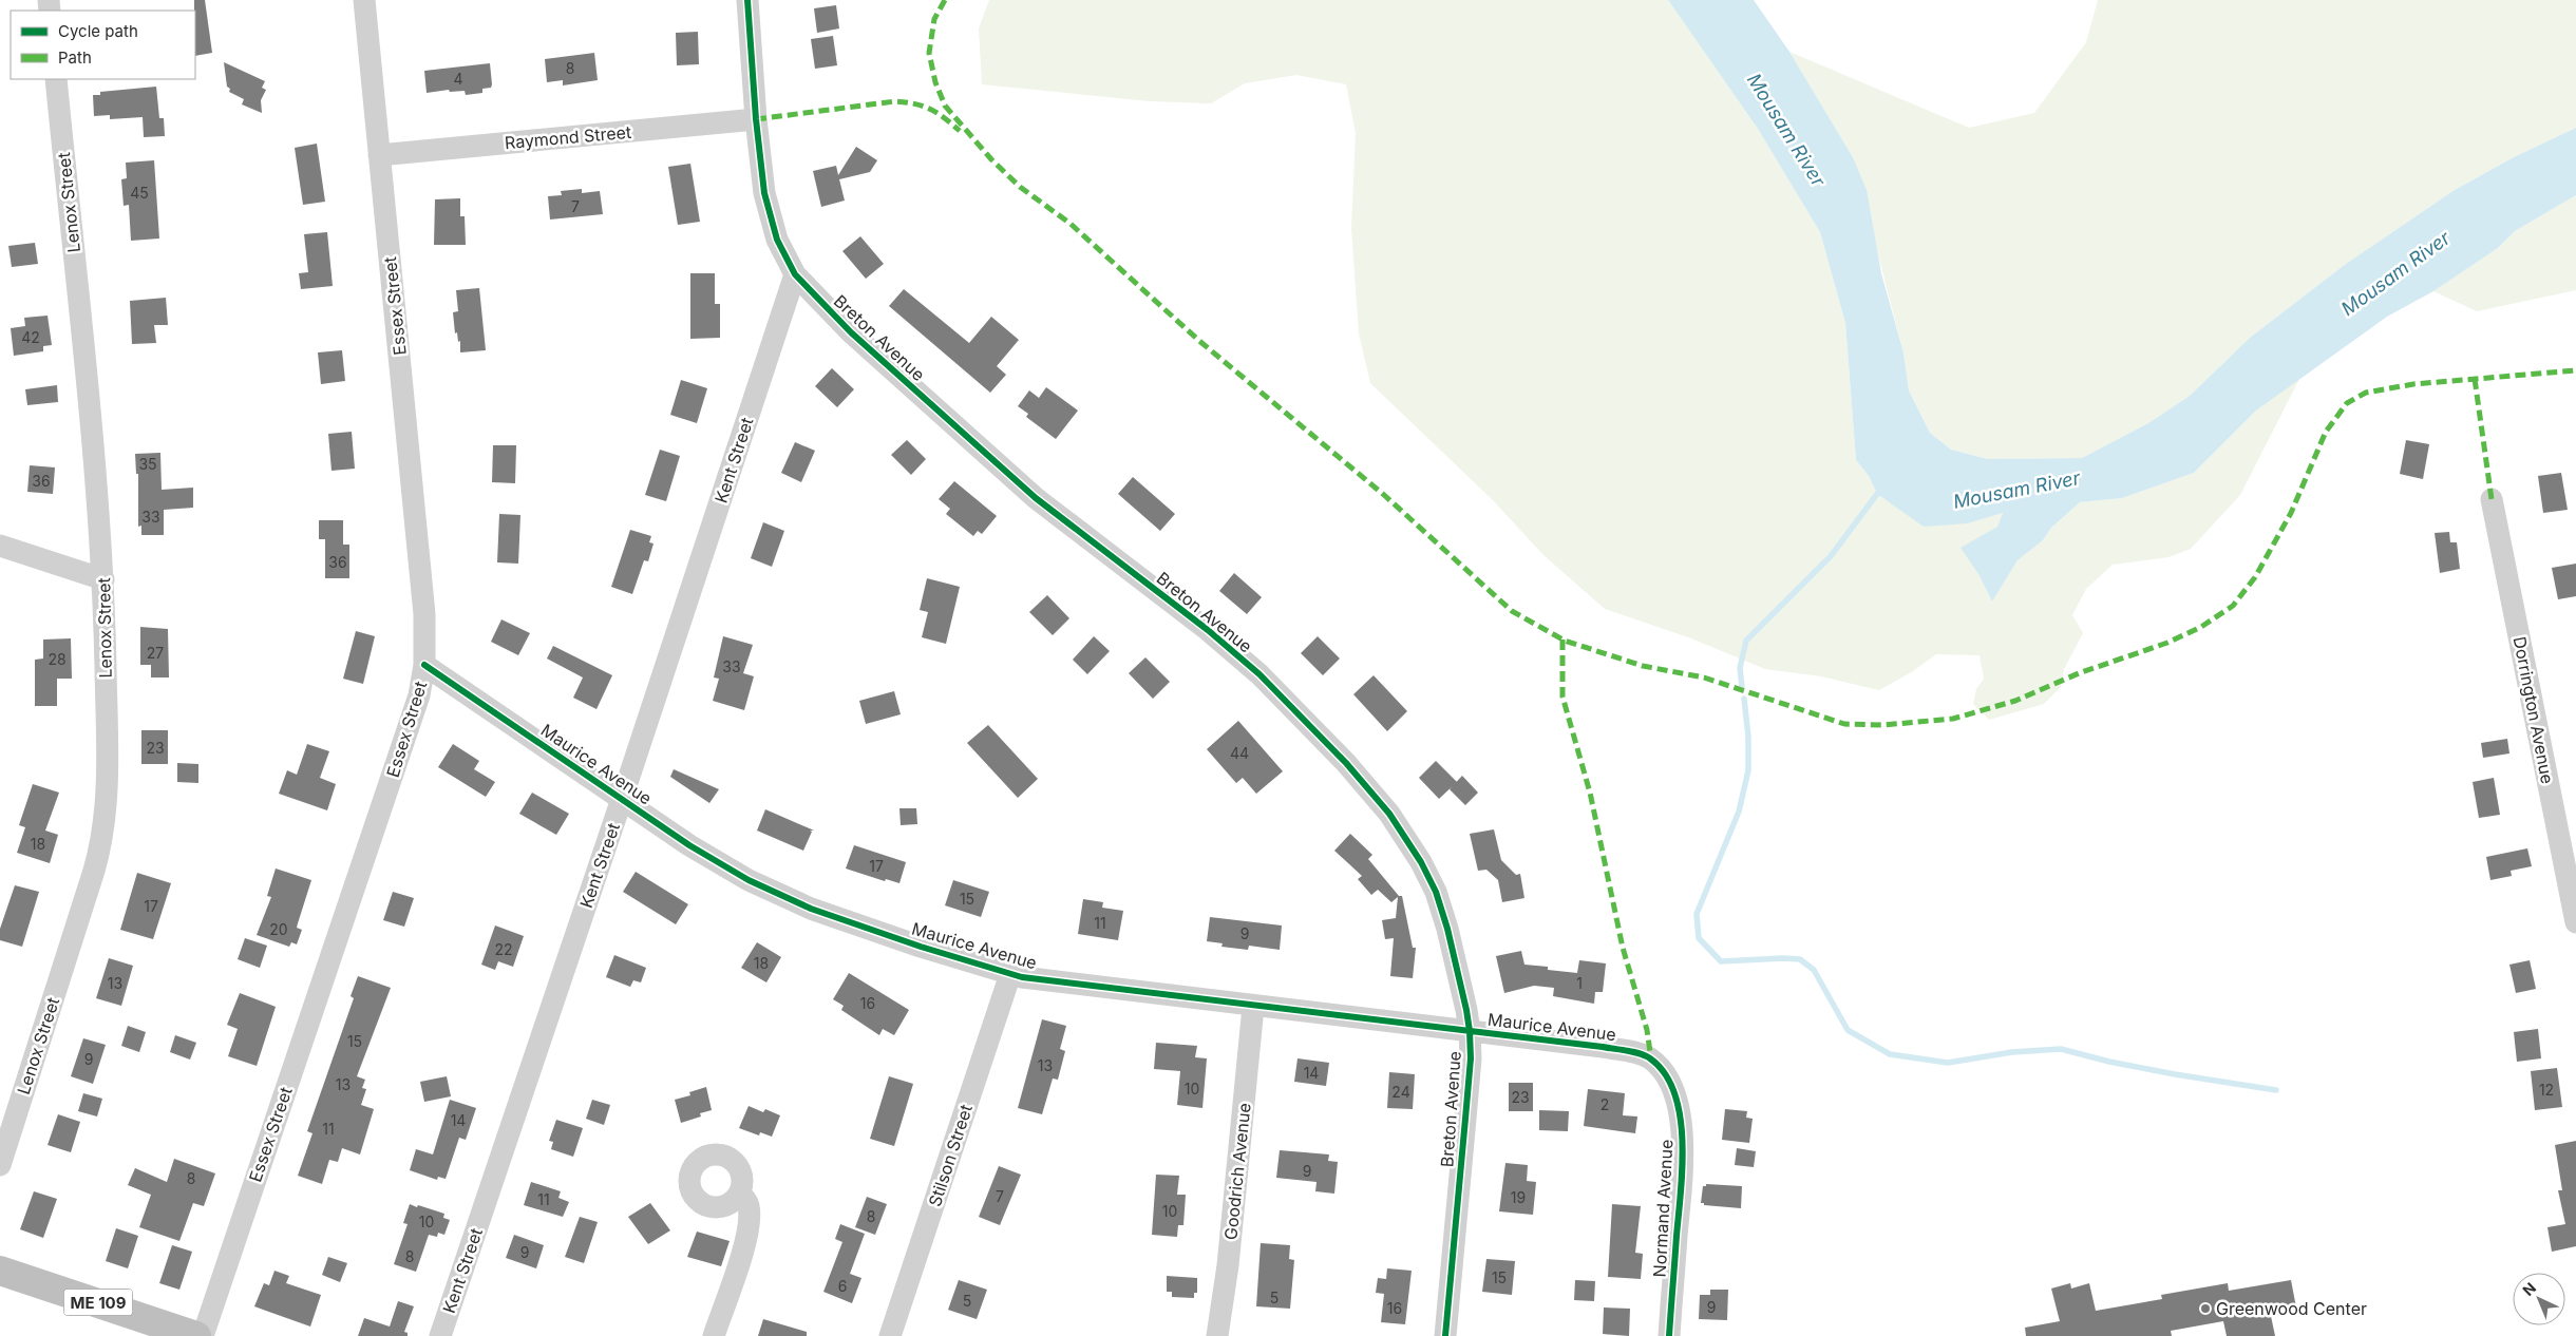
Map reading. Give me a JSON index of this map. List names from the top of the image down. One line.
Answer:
{"streets":{"highway":["ME 109"],"street":["Raymond Street","Lenox Street","Essex Street","Breton Avenue","Kent Street","Dorrington Avenue","Maurice Avenue","Stilson Street","Goodrich Avenue","Normand Avenue"]},"crossings":[["Raymond Street","Essex Street"],["Raymond Street","Breton Avenue"],["Essex Street","Maurice Avenue"],["Breton Avenue","Kent Street"],["Breton Avenue","Maurice Avenue"],["Kent Street","Maurice Avenue"],["Maurice Avenue","Stilson Street"],["Maurice Avenue","Goodrich Avenue"],["Maurice Avenue","Normand Avenue"]],"water":["Mousam River"],"places":["Greenwood Center"],"house_numbers":["8","4","45","7","42","35","36","33","36","27","28","33","23","44","18","17","15","17","11","20","9","22","18","13","1","16","15","9","13","14","13","10","12","24","23","2","14","11","9","8","7","19","11","10","8","10","9","8","15","6","5","5","9","16"],"legend":["Cycle path","Path"],"north":"top left"}
